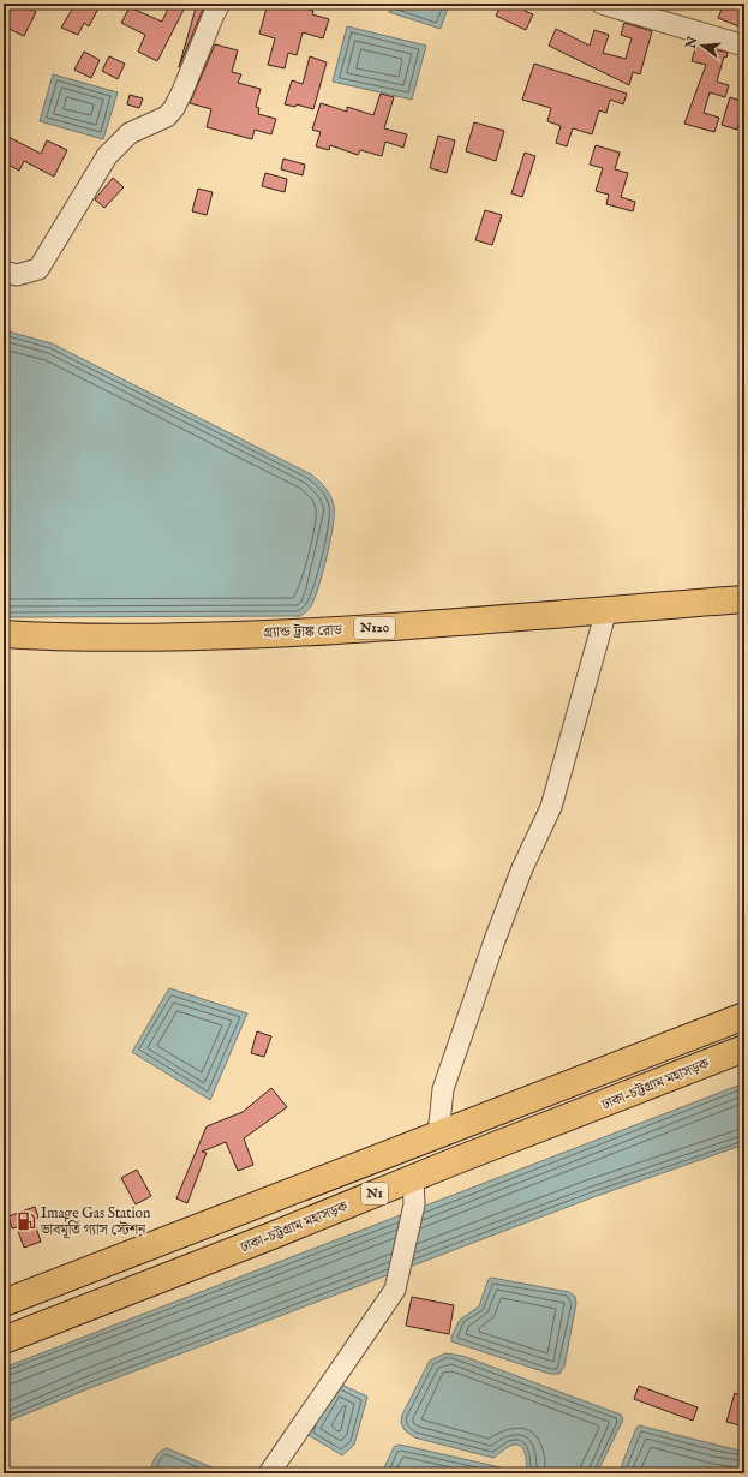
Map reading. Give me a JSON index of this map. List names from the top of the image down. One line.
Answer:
{"streets":{"highway":["N120","গ্র্যান্ড ট্রাঙ্ক রোড","ঢাকা-চট্টগ্রাম মহাসড়ক","N1"]},"places":{"fuel station":["Image Gas Station ভাবমূর্তি গ্যাস স্টেশন"]},"north":"left"}
